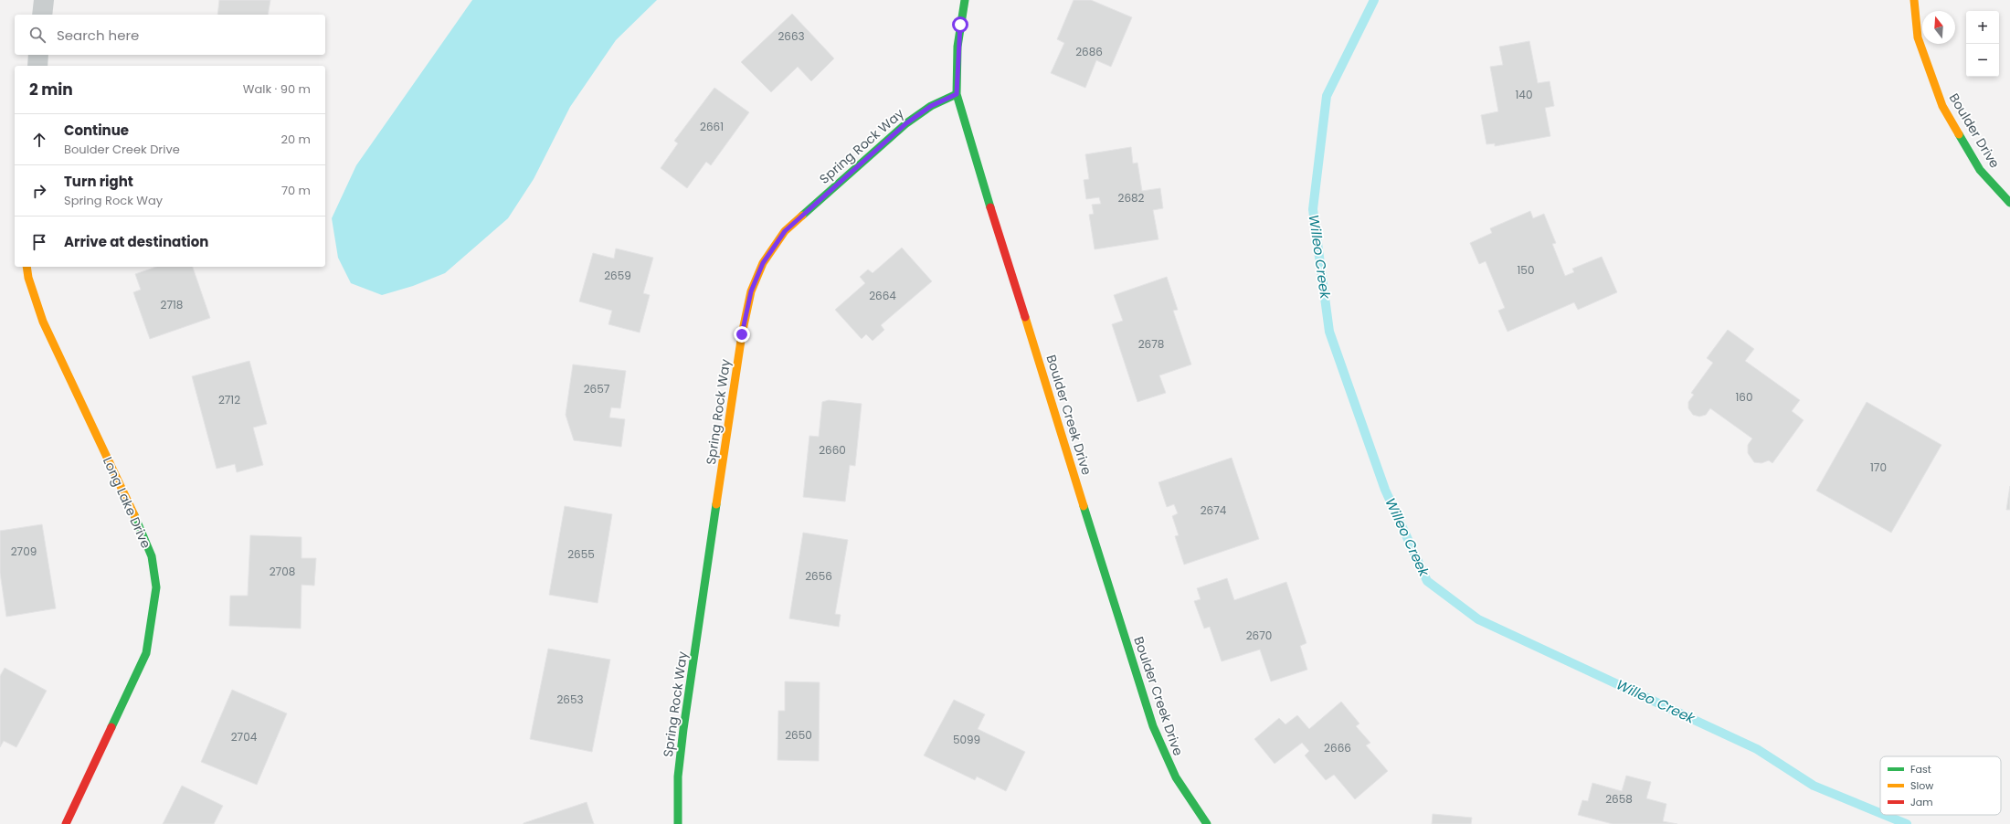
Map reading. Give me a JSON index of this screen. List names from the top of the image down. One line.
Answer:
{"streets":{"street":["Boulder Drive","Spring Rock Way","Boulder Creek Drive","Long Lake Drive"]},"crossings":[["Spring Rock Way","Boulder Creek Drive"]],"water":["Willeo Creek"],"house_numbers":["2663","2686","140","2661","2682","150","2659","2664","2718","2678","2657","160","2712","2660","170","2674","2709","2655","2708","2656","2670","2653","2650","2704","5099","2666","2658"],"legend":["Fast","Slow","Jam"],"north":"top","page":{"map_buttons":["+","−"],"search":"Search here","heading":["2 min","Walk · 90 m"],"list":[["Continue","Boulder Creek Drive","20 m"],["Turn right","Spring Rock Way","70 m"],"Arrive at destination"]}}
